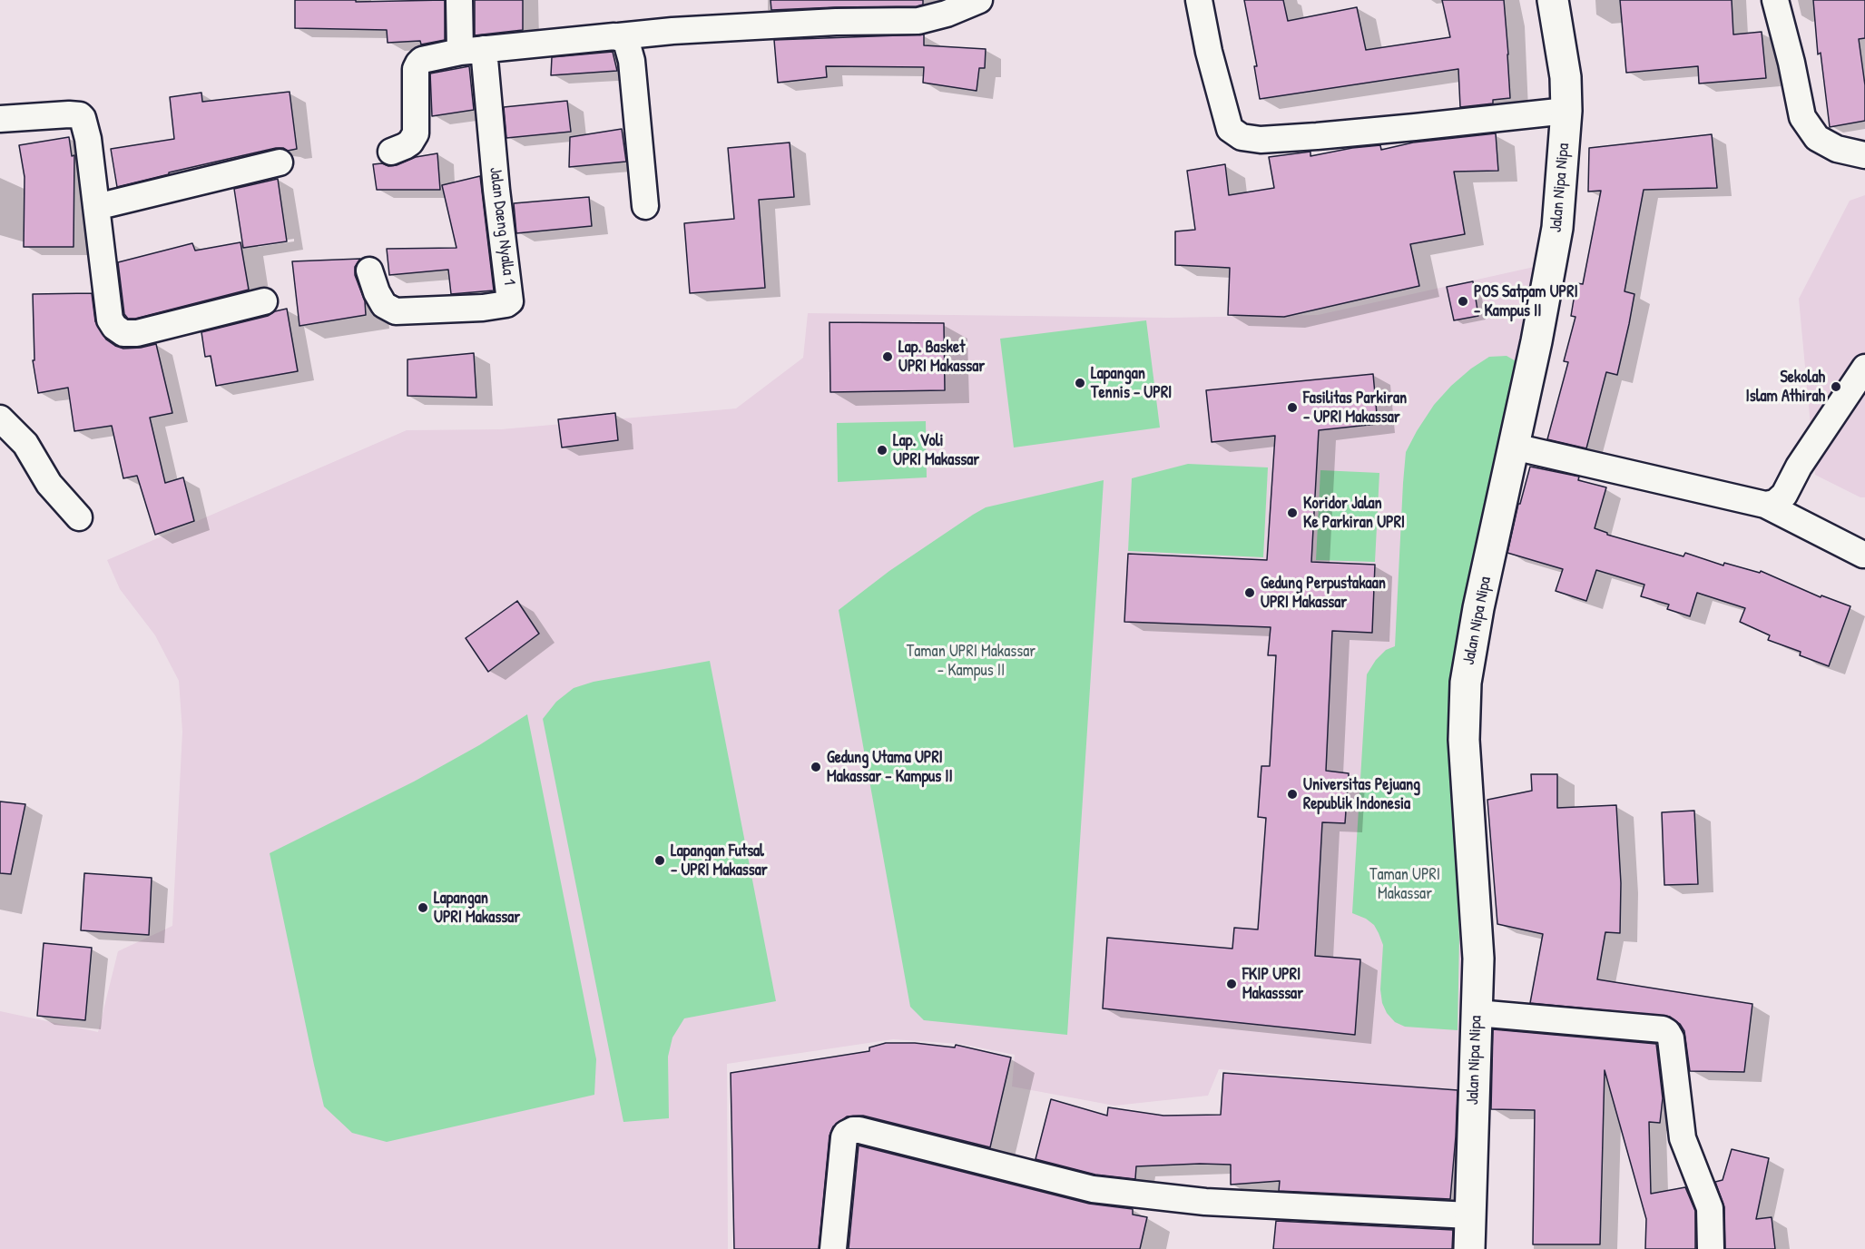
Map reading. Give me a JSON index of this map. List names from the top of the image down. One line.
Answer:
{"streets":{"street":["Jalan Nipa Nipa","Jalan Daeng Nyalla 1"]},"parks":["Taman UPRI Makassar - Kampus II","Taman UPRI Makassar"],"places":["POS Satpam UPRI - Kampus II","Lap. Basket UPRI Makassar","Lapangan Tennis - UPRI","Sekolah Islam Athirah","Fasilitas Parkiran - UPRI Makassar","Lap. Voli UPRI Makassar","Koridor Jalan Ke Parkiran UPRI","Gedung Perpustakaan UPRI Makassar","Gedung Utama UPRI Makassar - Kampus II","Universitas Pejuang Republik Indonesia","Lapangan Futsal - UPRI Makassar","Lapangan UPRI Makassar","FKIP UPRI Makasssar"]}
